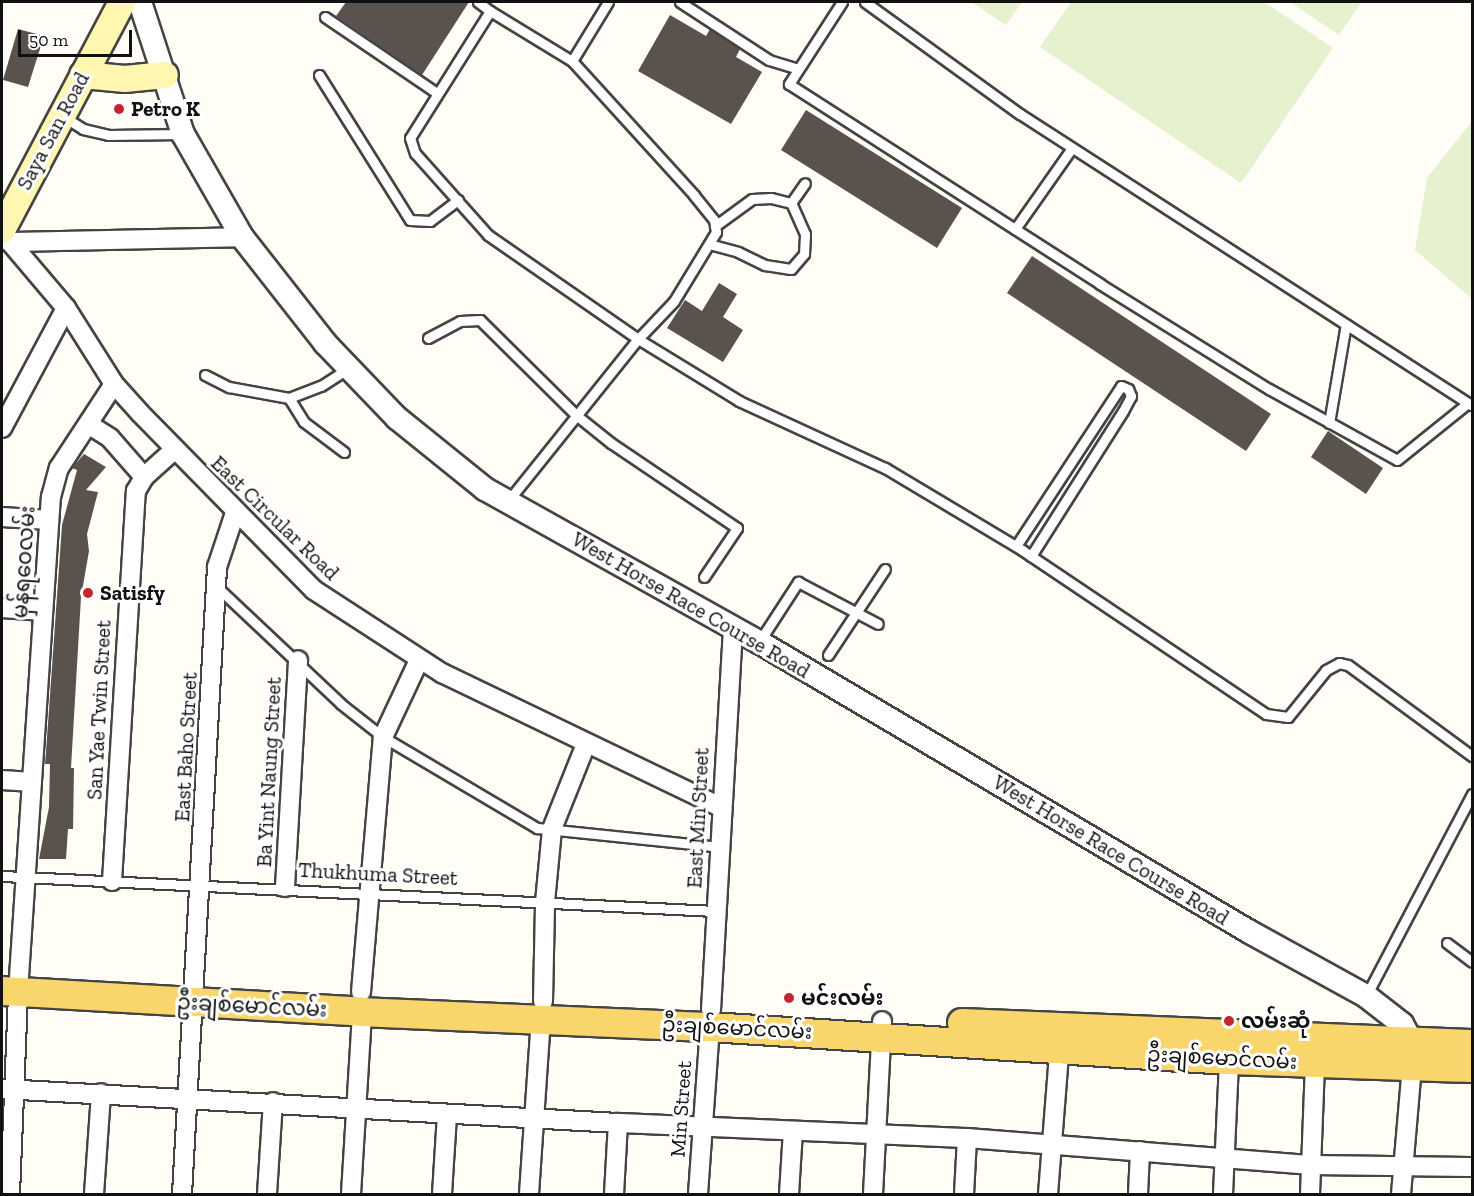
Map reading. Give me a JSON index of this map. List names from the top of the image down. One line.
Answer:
{"streets":{"main road":["Saya San Road","ဦးချစ်မောင်လမ်း"],"street":["East Circular Road","မှန်ရဝေလမ်း","West Horse Race Course Road","San Yae Twin Street","East Baho Street","Ba Yint Naung Street","East Min Street","Min Street"],"lane":["Thukhuma Street"]},"crossings":[["Saya San Road","East Circular Road"],["East Circular Road","မှန်ရဝေလမ်း"],["East Circular Road","San Yae Twin Street"],["East Circular Road","East Baho Street"],["East Circular Road","East Min Street"],["မှန်ရဝေလမ်း","Thukhuma Street"],["မှန်ရဝေလမ်း","ဦးချစ်မောင်လမ်း"],["West Horse Race Course Road","East Min Street"],["West Horse Race Course Road","ဦးချစ်မောင်လမ်း"],["San Yae Twin Street","Thukhuma Street"],["East Baho Street","Thukhuma Street"],["East Baho Street","ဦးချစ်မောင်လမ်း"],["Ba Yint Naung Street","Thukhuma Street"],["East Min Street","Thukhuma Street"],["East Min Street","ဦးချစ်မောင်လမ်း"],["East Min Street","Min Street"],["ဦးချစ်မောင်လမ်း","Min Street"]],"places":["Petro K","Satisfy","မင်းလမ်း","လမ်းဆုံ"],"scale_bar":"50 m"}
